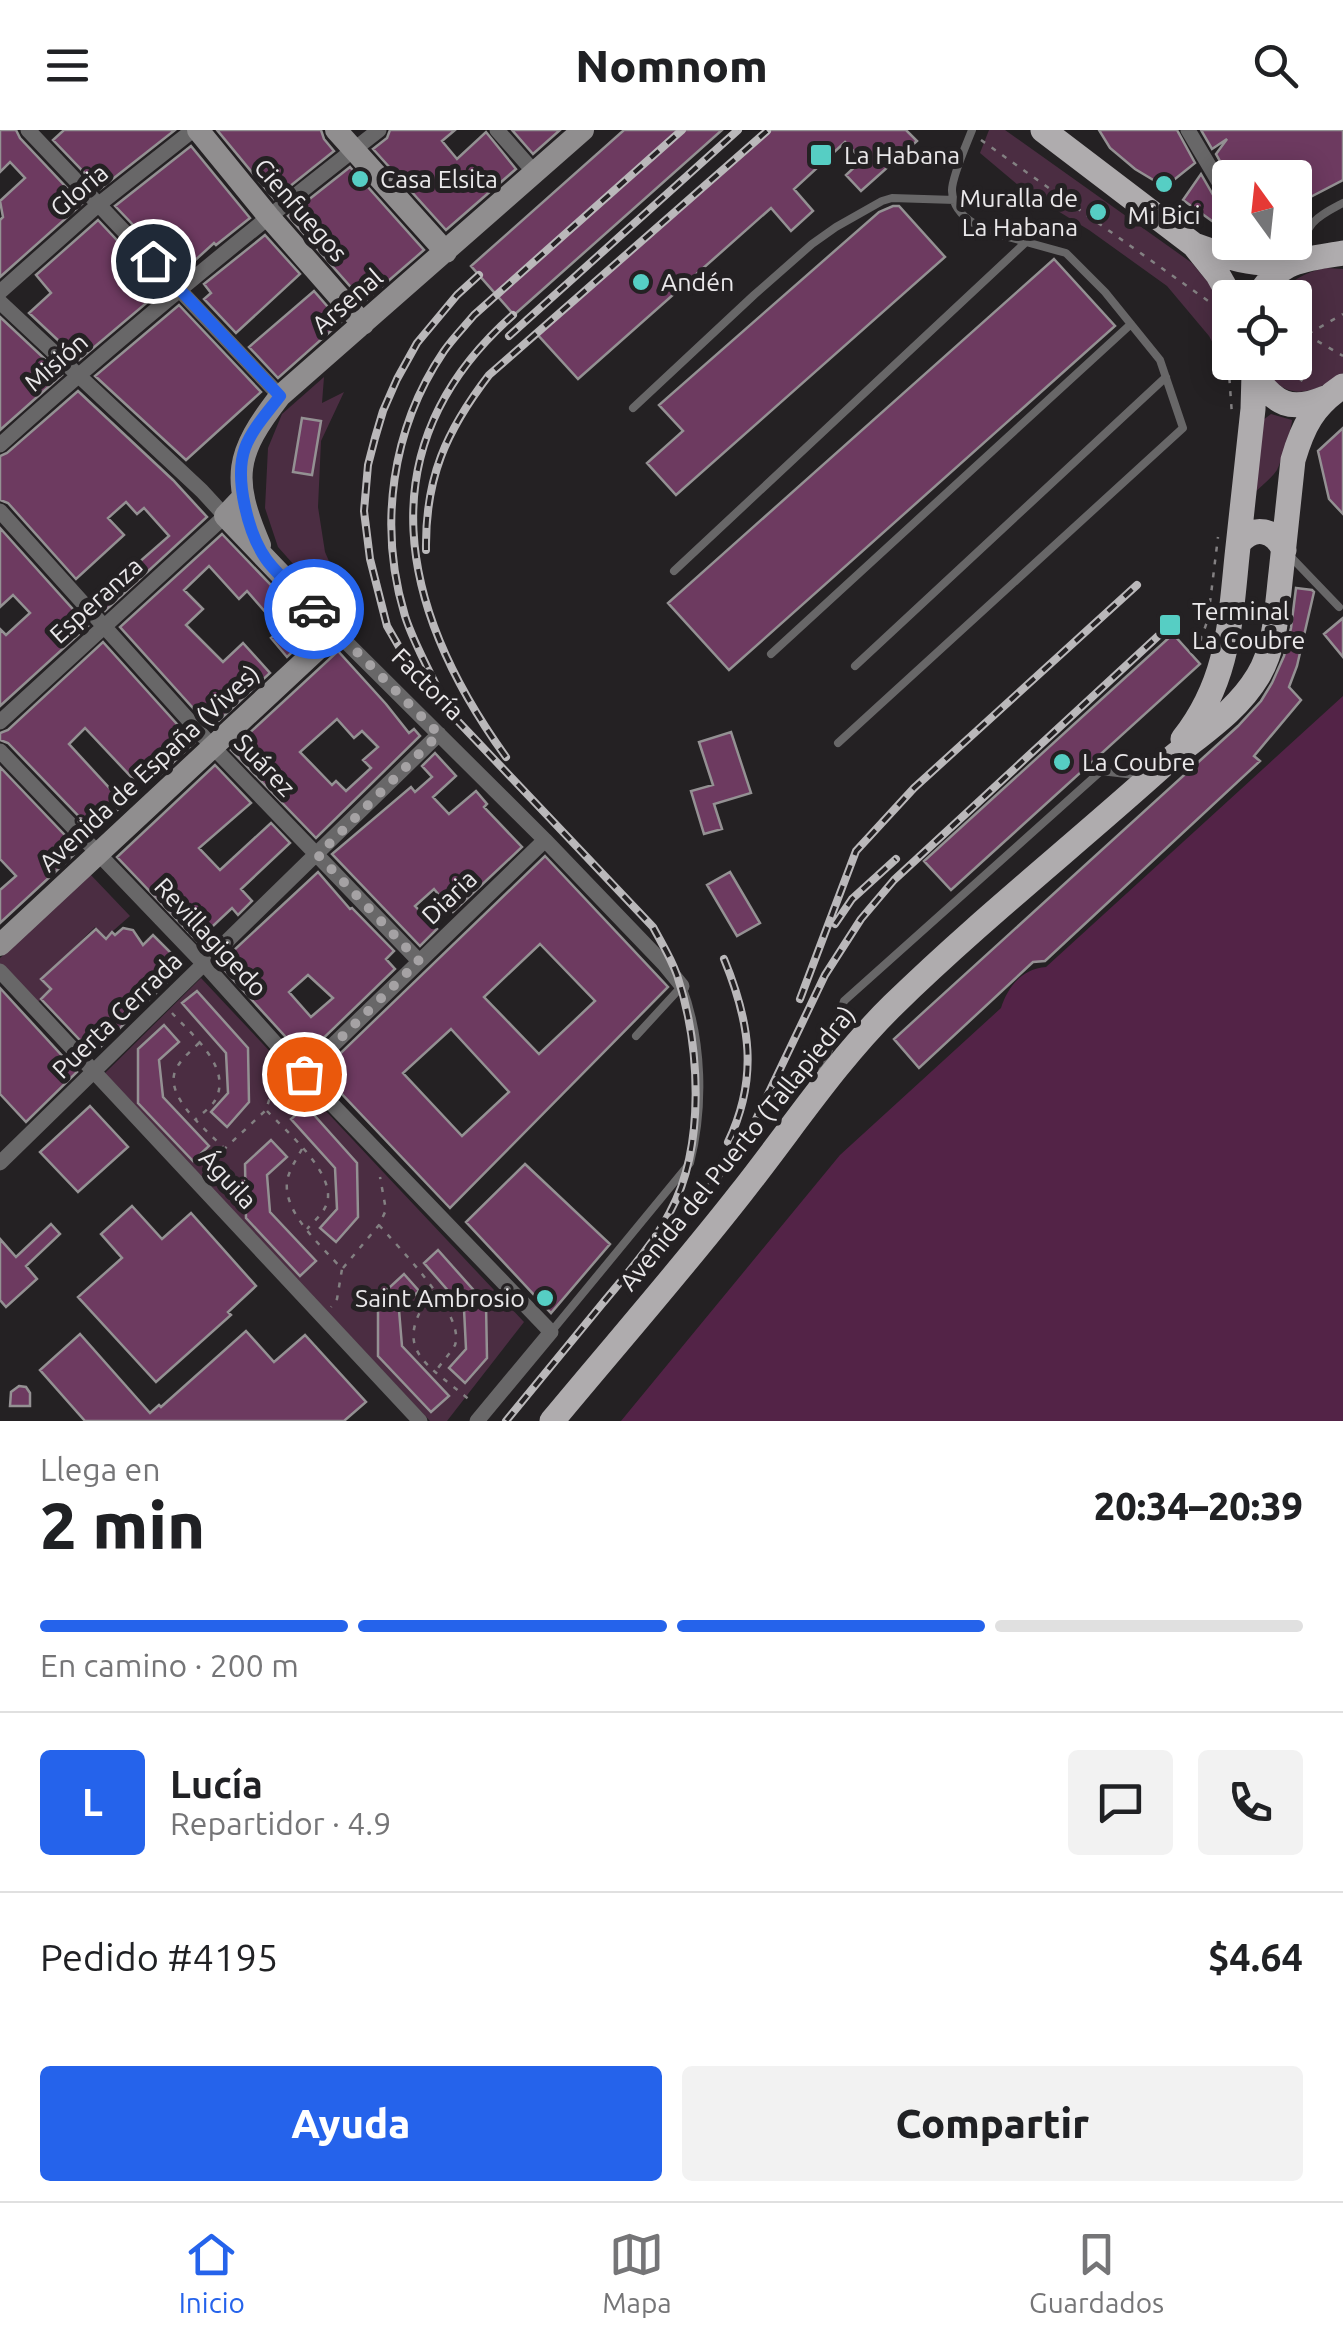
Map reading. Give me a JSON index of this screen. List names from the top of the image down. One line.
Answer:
{"streets":{"main road":["Avenida del Puerto (Tallapiedra)"],"street":["Gloria","Cienfuegos","Arsenal","Misión","Esperanza","Factoría","Suárez","Avenida de España (Vives)","Diaria","Revillagigedo","Puerta Cerrada","Águila"]},"crossings":[["Gloria","Cienfuegos"],["Cienfuegos","Arsenal"],["Cienfuegos","Misión"],["Arsenal","Factoría"],["Misión","Factoría"],["Esperanza","Factoría"],["Esperanza","Suárez"],["Factoría","Avenida de España (Vives)"],["Factoría","Diaria"],["Factoría","Puerta Cerrada"],["Suárez","Avenida de España (Vives)"],["Suárez","Diaria"],["Suárez","Puerta Cerrada"],["Avenida de España (Vives)","Revillagigedo"],["Diaria","Revillagigedo"],["Revillagigedo","Puerta Cerrada"],["Puerta Cerrada","Águila"]],"places":{"transit":["La Habana","Terminal La Coubre"],"other":["Casa Elsita","Mi Bici","Muralla de La Habana","Andén","La Coubre","Saint Ambrosio"]},"north":"top","page":{"header":"Nomnom","heading":["2 min","Llega en","20:34–20:39"],"panel":["Lucía","Repartidor · 4.9","Pedido #4195","$4.64"],"bar":"En camino · 200 m","round":"L","buttons":["Ayuda","Compartir"],"tabs":["Inicio","Mapa","Guardados"]}}
